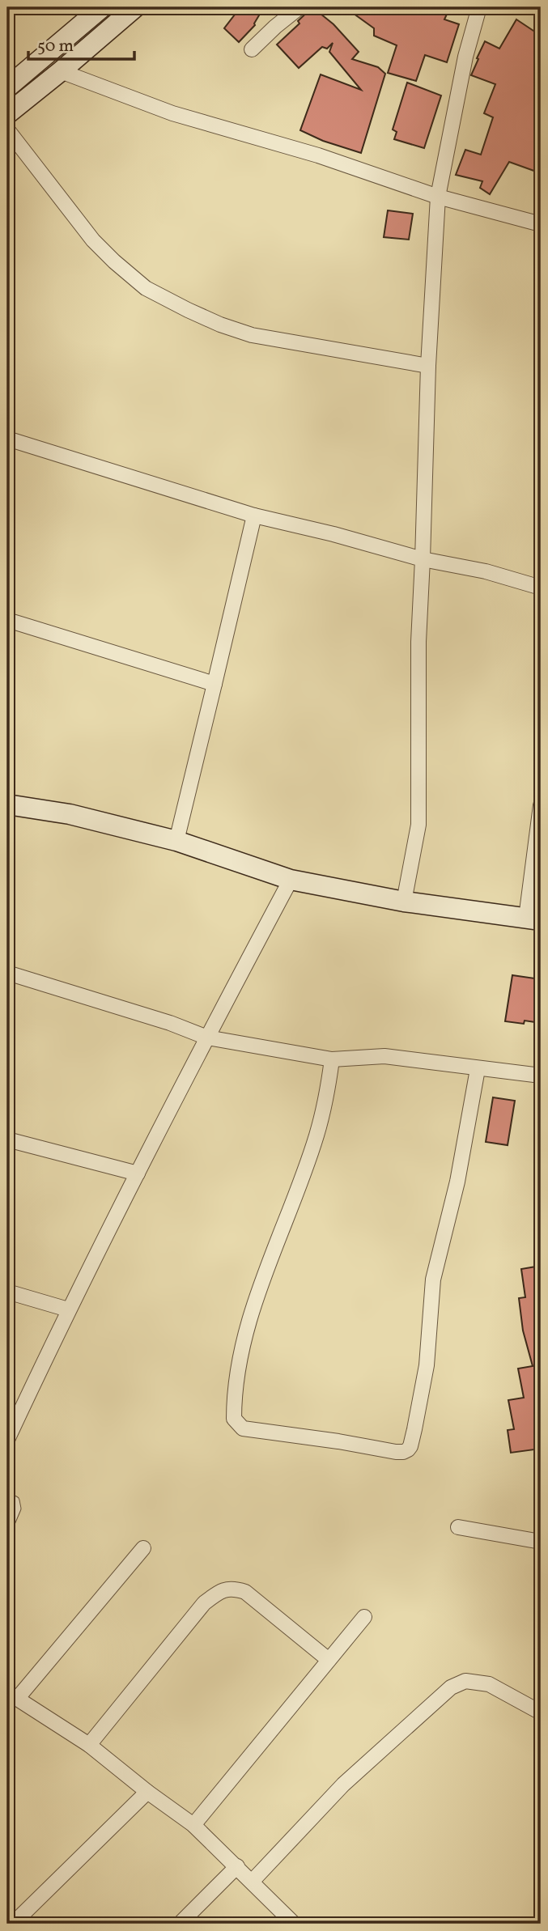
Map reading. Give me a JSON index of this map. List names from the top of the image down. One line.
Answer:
{"scale_bar":"50 m"}
